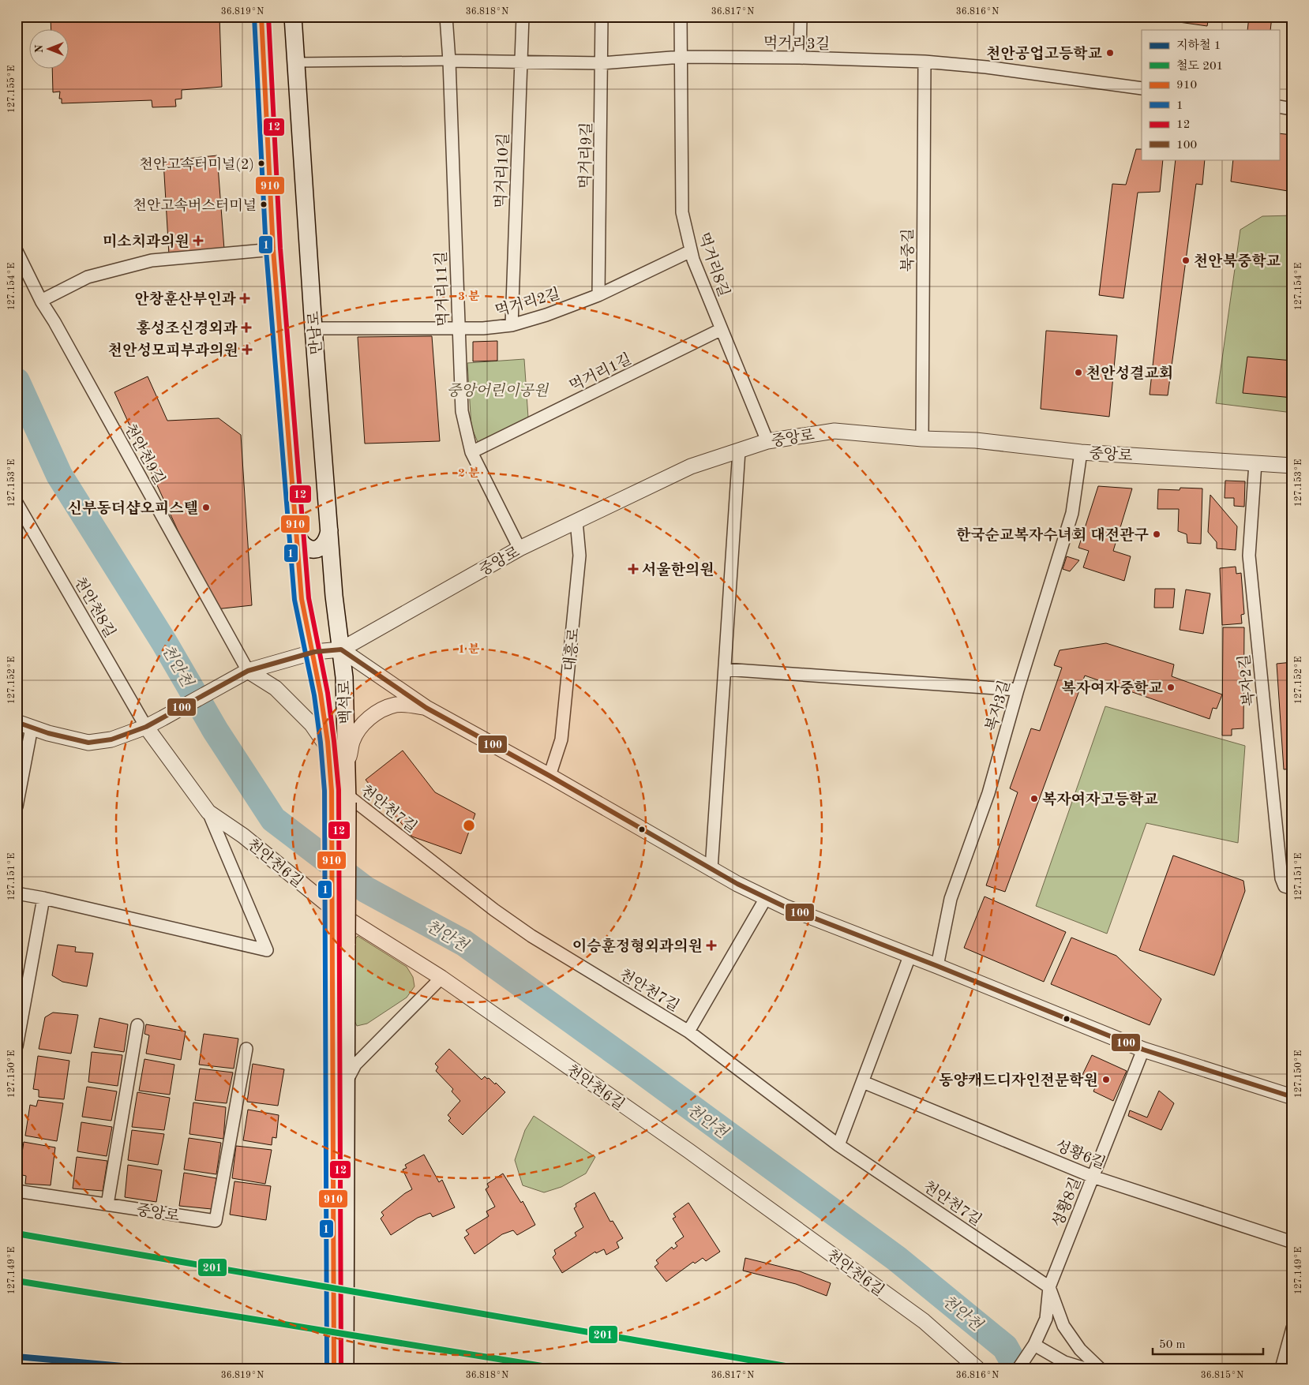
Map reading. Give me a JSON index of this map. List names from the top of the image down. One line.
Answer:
{"streets":{"main road":["만남로","백석로"],"street":["먹거리3길","먹거리9길","먹거리10길","북중길","먹거리8길","먹거리11길","먹거리2길","먹거리1길","중앙로","천안천9길","천안천8길","대흥로","복자2길","복자3길","천안천7길","천안천6길","성황6길","성황8길"]},"crossings":[["먹거리3길","먹거리9길"],["먹거리3길","먹거리10길"],["먹거리3길","북중길"],["먹거리3길","먹거리8길"],["먹거리3길","먹거리11길"],["먹거리9길","먹거리2길"],["먹거리10길","먹거리2길"],["북중길","중앙로"],["먹거리8길","먹거리2길"],["먹거리8길","먹거리1길"],["먹거리8길","중앙로"],["먹거리11길","먹거리2길"],["먹거리11길","먹거리1길"],["먹거리11길","중앙로"],["먹거리2길","만남로"],["만남로","중앙로"],["만남로","백석로"],["중앙로","대흥로"],["중앙로","복자2길"],["중앙로","백석로"],["중앙로","복자3길"],["천안천8길","천안천6길"],["백석로","천안천7길"],["천안천7길","성황8길"],["성황6길","성황8길"]],"water":["천안천"],"parks":["중앙어린이공원"],"places":{"other":["천안공업고등학교","천안고속터미널(2)","천안고속버스터미널","천안북중학교","천안성결교회","신부동더샵오피스텔","한국순교복자수녀회 대전관구","복자여자중학교","복자여자고등학교","동양캐드디자인전문학원"],"health":["미소치과의원","안창훈산부인과","홍성조신경외과","천안성모피부과의원","서울한의원","이승훈정형외과의원"]},"lines":["transit line 910","transit line 1","transit line 12","transit line 100","rail line 201","metro line 1"],"legend":["지하철 1","철도 201","910","1","12","100"],"scale_bar":"50 m","north":"left","coordinates":["36.819°N","36.818°N","36.817°N","36.816°N","127.155°E","127.154°E","127.153°E","127.152°E","127.151°E","127.150°E","127.149°E","36.815°N"],"rings":["3 분","2 분","1 분"]}
